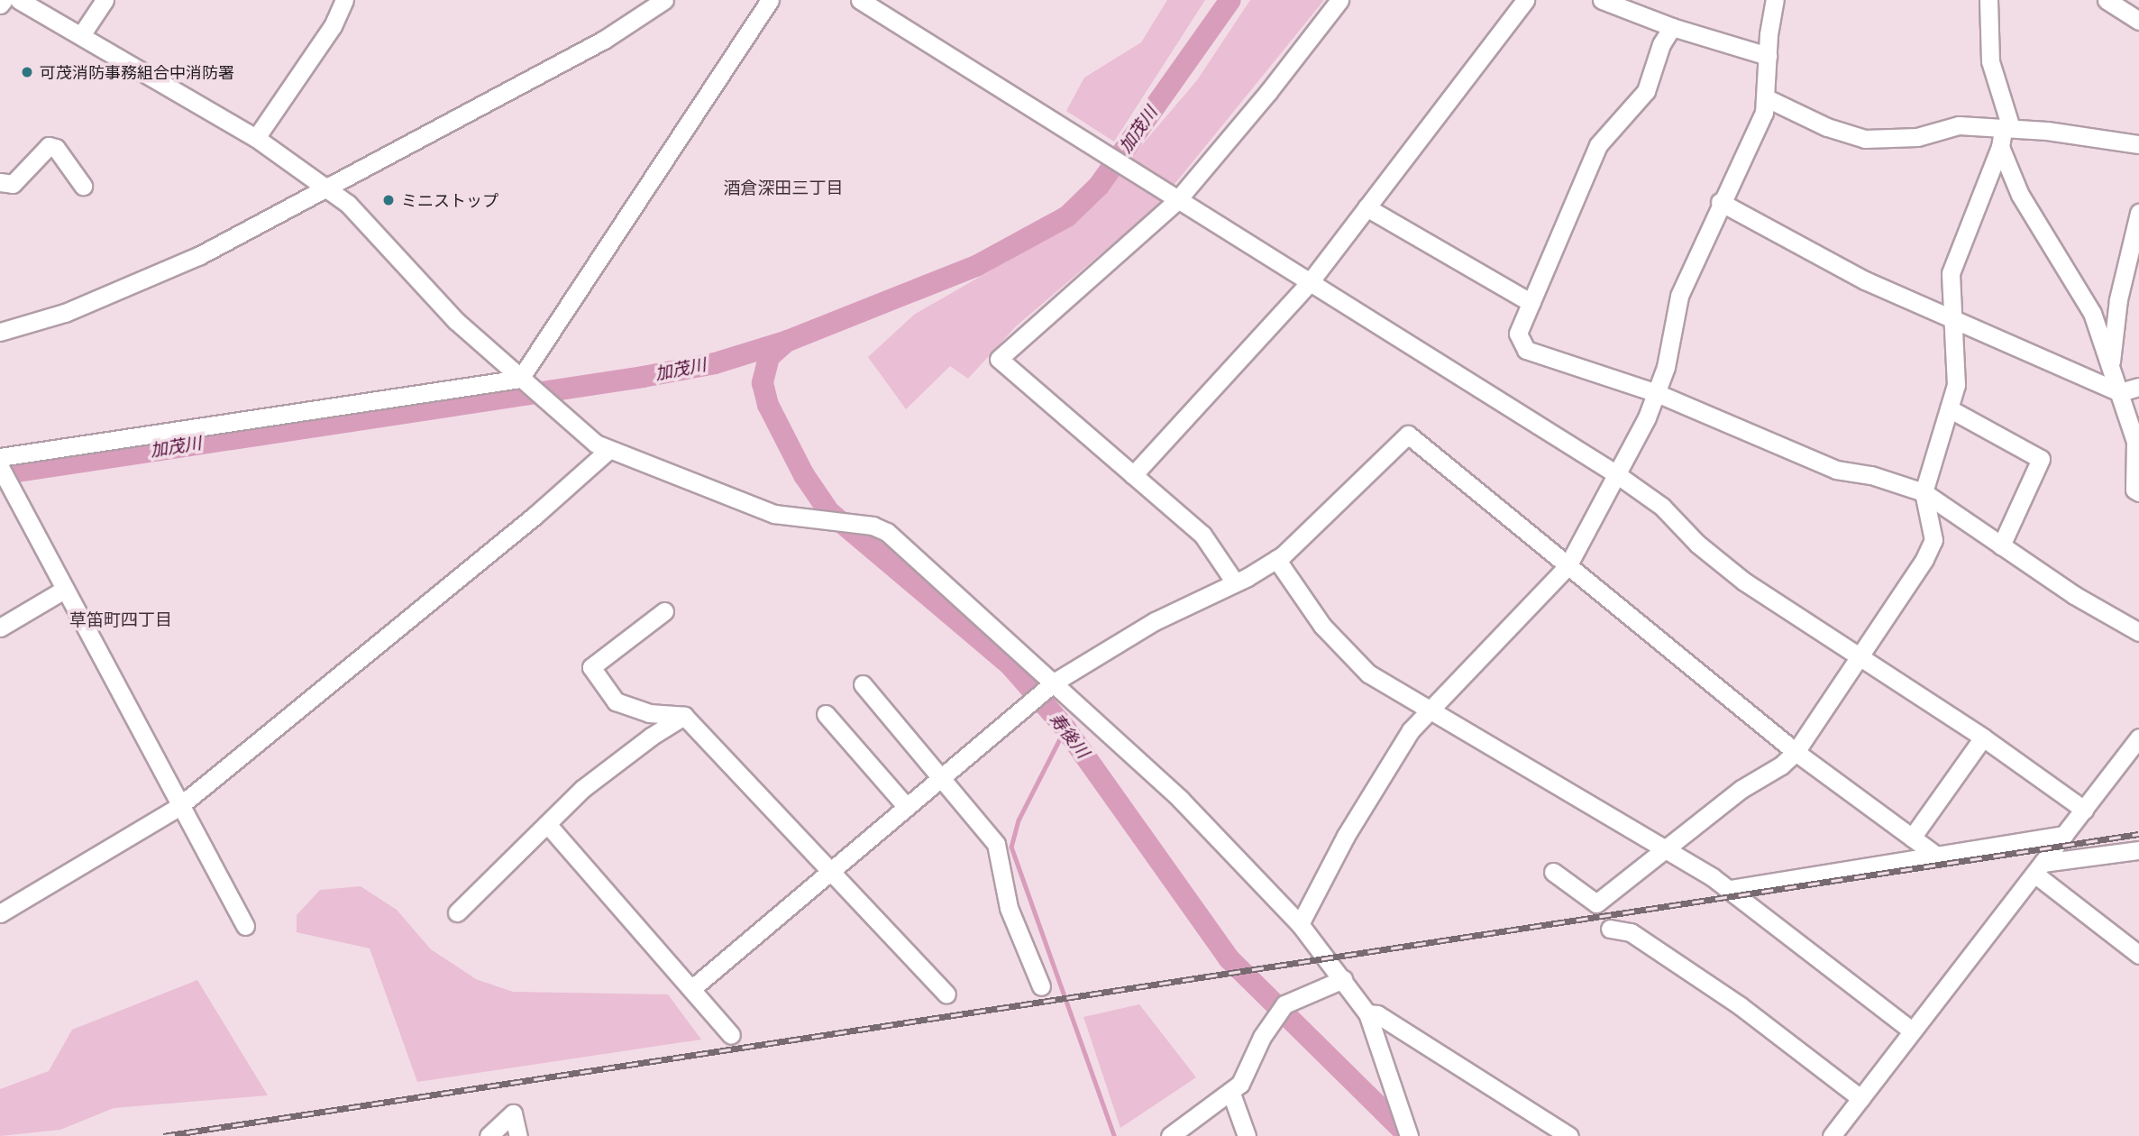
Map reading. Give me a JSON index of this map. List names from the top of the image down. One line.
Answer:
{"districts":["酒倉深田三丁目","草笛町四丁目"],"water":["加茂川","寿後川"],"places":["可茂消防事務組合中消防署","ミニストップ"]}
